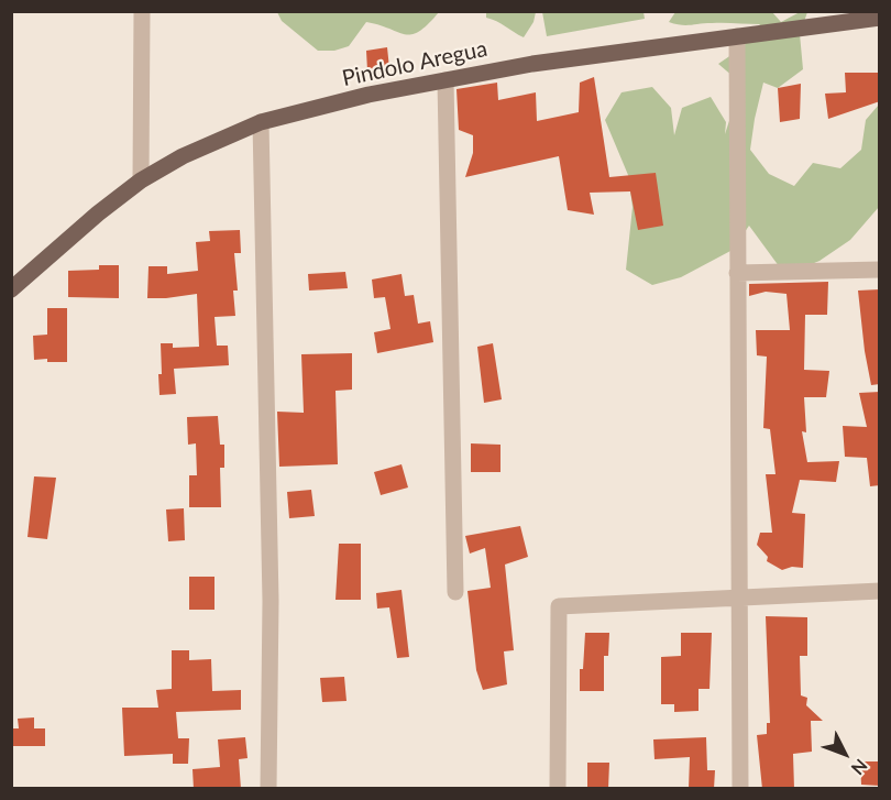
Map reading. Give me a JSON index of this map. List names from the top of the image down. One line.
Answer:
{"streets":{"main road":["Pindolo Aregua"]},"north":"bottom right"}
